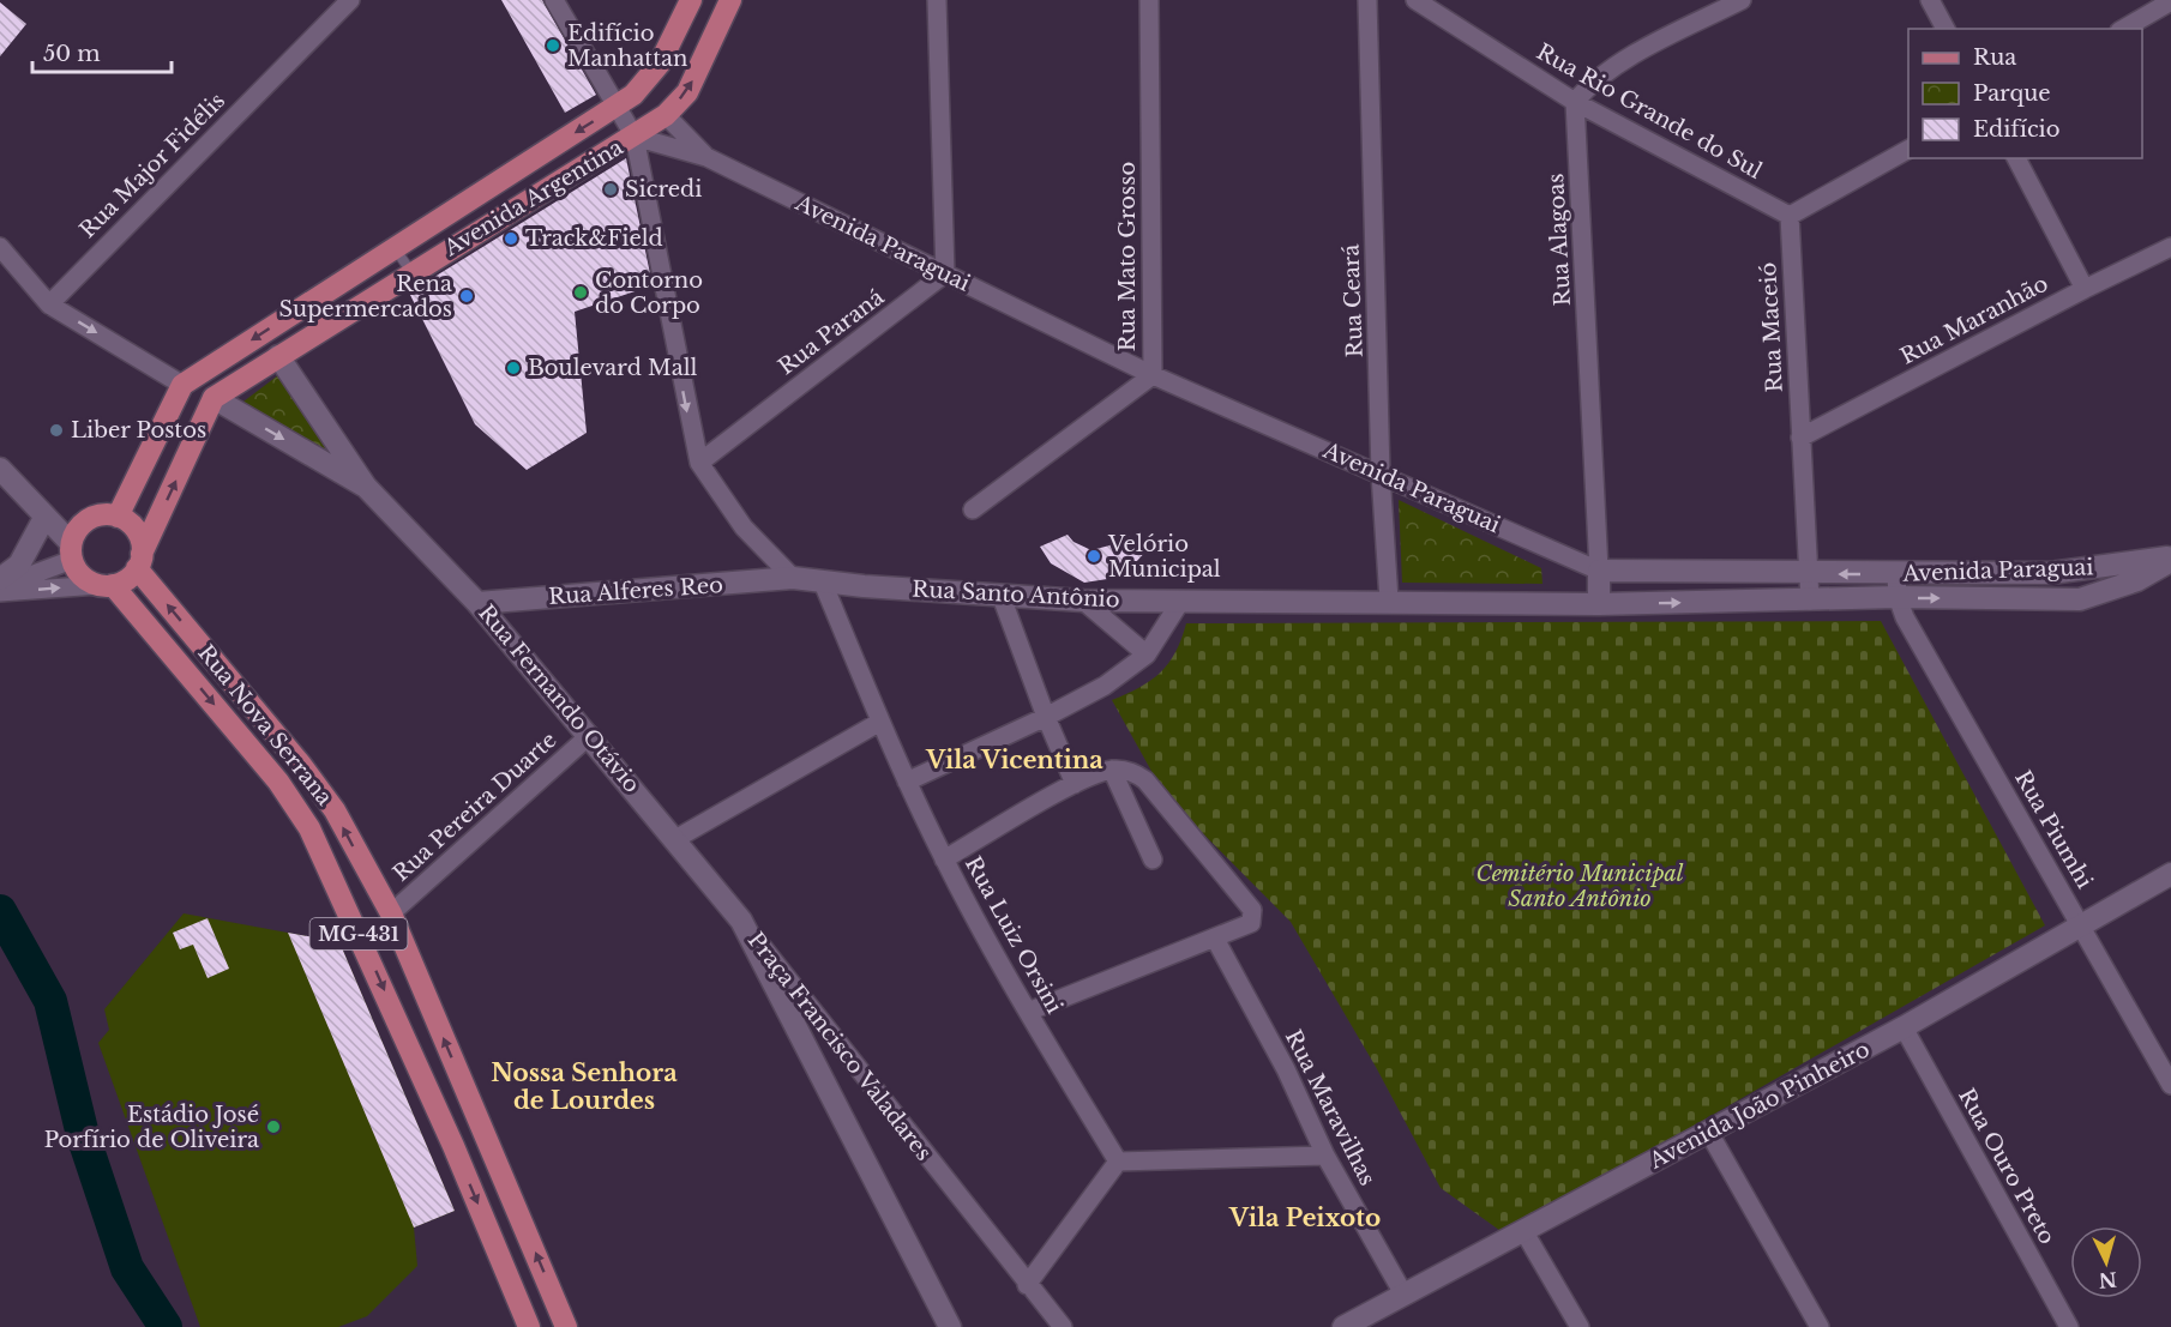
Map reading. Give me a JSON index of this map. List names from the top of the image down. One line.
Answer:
{"streets":{"main road":["Avenida Argentina","Rua Nova Serrana","MG-431"],"street":["Rua Rio Grande do Sul","Rua Major Fidélis","Rua Alagoas","Avenida Paraguai","Rua Mato Grosso","Rua Ceará","Rua Maranhão","Rua Maceió","Rua Paraná","Rua Alferes Reo","Rua Santo Antônio","Rua Fernando Otávio","Rua Pereira Duarte","Rua Piumhi","Rua Luiz Orsini","Praça Francisco Valadares","Avenida João Pinheiro","Rua Maravilhas","Rua Ouro Preto"]},"crossings":[["Rua Rio Grande do Sul","Rua Alagoas"],["Rua Rio Grande do Sul","Rua Maceió"],["Avenida Argentina","Avenida Paraguai"],["Rua Alagoas","Avenida Paraguai"],["Avenida Paraguai","Rua Mato Grosso"],["Avenida Paraguai","Rua Ceará"],["Avenida Paraguai","Rua Maceió"],["Avenida Paraguai","Rua Paraná"],["Avenida Paraguai","Rua Santo Antônio"],["Avenida Paraguai","Rua Piumhi"],["Rua Ceará","Rua Santo Antônio"],["Rua Maranhão","Rua Maceió"],["Rua Alferes Reo","Rua Santo Antônio"],["Rua Alferes Reo","Rua Fernando Otávio"],["Rua Santo Antônio","Rua Luiz Orsini"],["Rua Fernando Otávio","Rua Pereira Duarte"],["Rua Fernando Otávio","Praça Francisco Valadares"],["Rua Nova Serrana","Rua Pereira Duarte"],["Rua Piumhi","Avenida João Pinheiro"],["Avenida João Pinheiro","Rua Maravilhas"],["Avenida João Pinheiro","Rua Ouro Preto"]],"districts":["Vila Vicentina","Nossa Senhora de Lourdes","Vila Peixoto"],"parks":["Cemitério Municipal Santo Antônio"],"places":["Edifício Manhattan","Sicredi","Track&Field","Contorno do Corpo","Rena Supermercados","Boulevard Mall","Liber Postos","Velório Municipal","Estádio José Porfírio de Oliveira"],"legend":["Rua","Parque","Edifício"],"scale_bar":"50 m","north":"bottom"}
